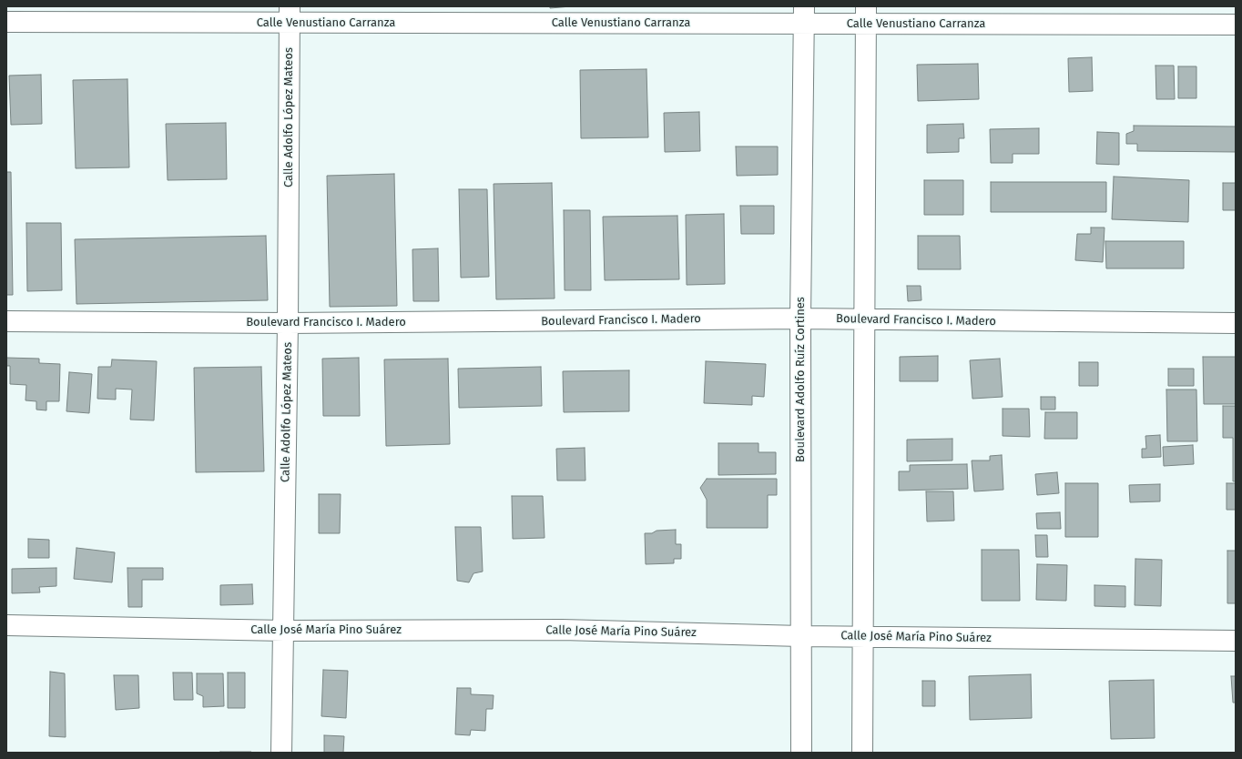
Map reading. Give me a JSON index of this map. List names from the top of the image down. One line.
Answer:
{"streets":{"street":["Calle Venustiano Carranza","Calle Adolfo López Mateos","Boulevard Francisco I. Madero","Boulevard Adolfo Ruíz Cortines","Calle José María Pino Suárez"]},"crossings":[["Calle Venustiano Carranza","Calle Adolfo López Mateos"],["Calle Venustiano Carranza","Boulevard Adolfo Ruíz Cortines"],["Calle Adolfo López Mateos","Boulevard Francisco I. Madero"],["Calle Adolfo López Mateos","Calle José María Pino Suárez"],["Boulevard Francisco I. Madero","Boulevard Adolfo Ruíz Cortines"],["Boulevard Adolfo Ruíz Cortines","Calle José María Pino Suárez"]]}
